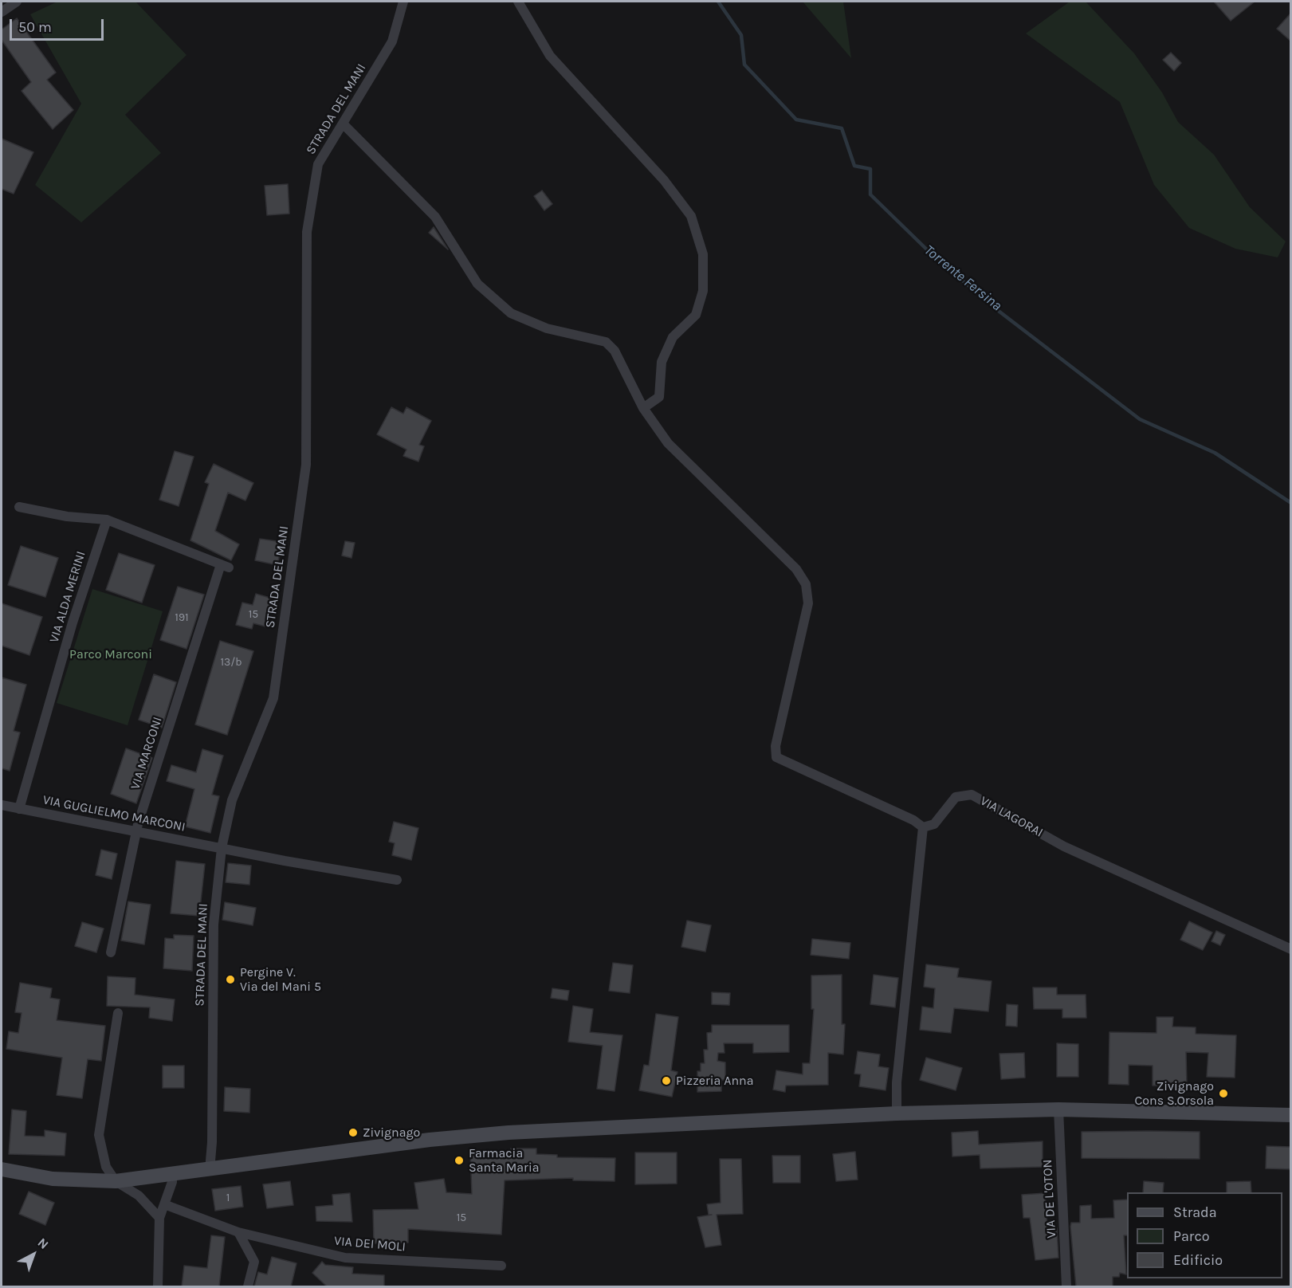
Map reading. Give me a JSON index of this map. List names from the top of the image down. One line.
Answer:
{"streets":{"street":["STRADA DEL MANI","VIA ALDA MERINI","VIA MARCONI","VIA GUGLIELMO MARCONI","VIA LAGORAI","VIA DE L'OTON","VIA DEI MOLI"]},"crossings":[["STRADA DEL MANI","VIA GUGLIELMO MARCONI"],["VIA ALDA MERINI","VIA MARCONI"],["VIA ALDA MERINI","VIA GUGLIELMO MARCONI"],["VIA MARCONI","VIA GUGLIELMO MARCONI"]],"water":["Torrente Fersina"],"parks":["Parco Marconi"],"places":["Pergine V. Via del Mani 5","Pizzeria Anna","Zivignago Cons S.Orsola","Zivignago","Farmacia Santa Maria"],"house_numbers":["15","191","13/b","1","15"],"legend":["Strada","Parco","Edificio"],"scale_bar":"50 m","north":"top right"}
